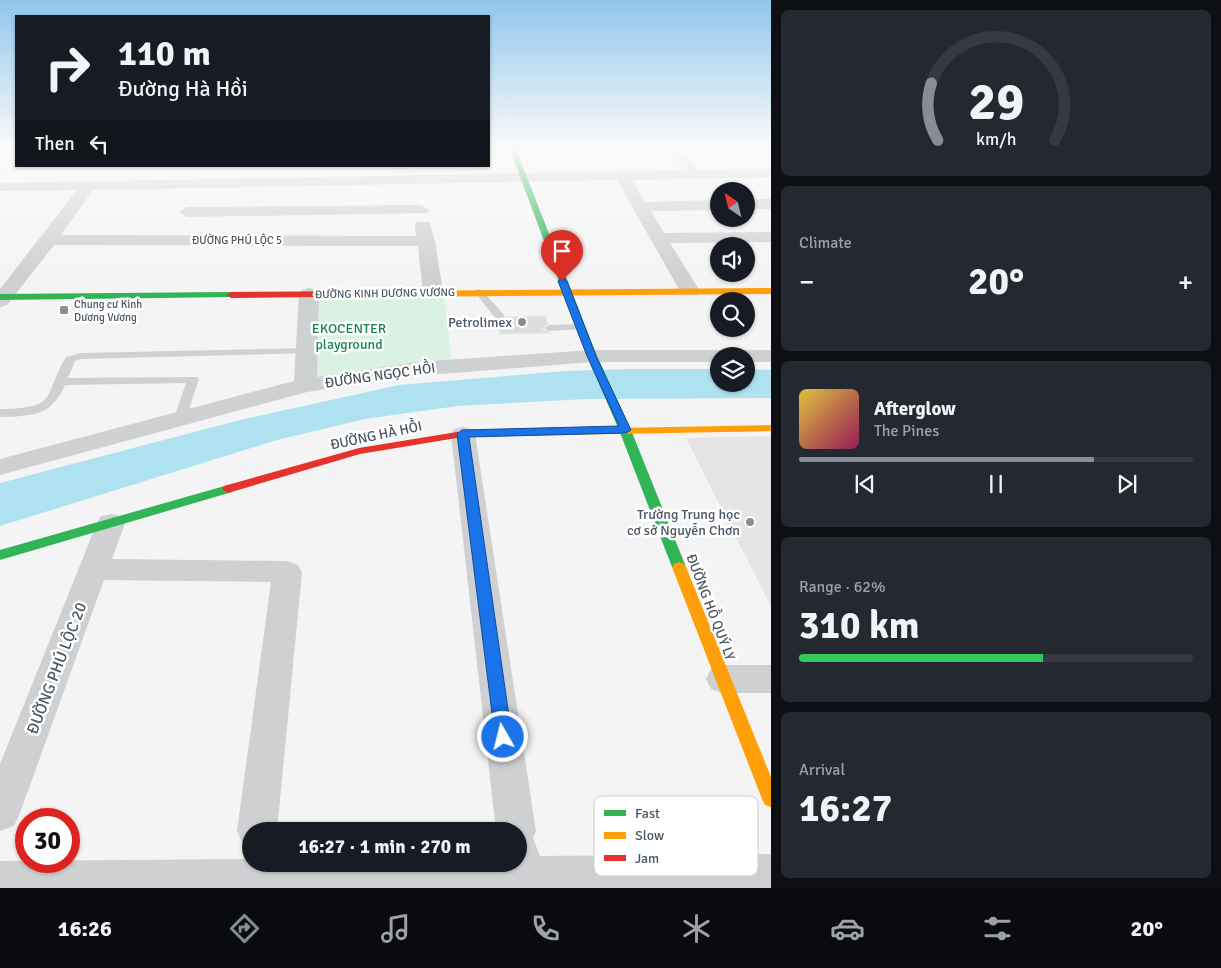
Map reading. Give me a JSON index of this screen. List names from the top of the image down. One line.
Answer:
{"streets":{"street":["ĐƯỜNG PHÚ LỘC 5","ĐƯỜNG KINH DƯƠNG VƯƠNG","ĐƯỜNG NGỌC HỒI","ĐƯỜNG HÀ HỒI","ĐƯỜNG HỒ QUÝ LY","ĐƯỜNG PHÚ LỘC 20"]},"crossings":[["ĐƯỜNG KINH DƯƠNG VƯƠNG","ĐƯỜNG HỒ QUÝ LY"],["ĐƯỜNG NGỌC HỒI","ĐƯỜNG HỒ QUÝ LY"],["ĐƯỜNG HÀ HỒI","ĐƯỜNG HỒ QUÝ LY"],["ĐƯỜNG HÀ HỒI","ĐƯỜNG PHÚ LỘC 20"]],"parks":["EKOCENTER playground"],"places":{"transit":["Chung cư Kinh Dương Vương"],"other":["Petrolimex","Trường Trung học cơ sở Nguyễn Chơn"]},"legend":["Fast","Slow","Jam"],"north":"top left","page":{"turn":["110 m","Đường Hà Hồi"],"then":"Then","tile":["Climate",["Range · 62%","310 km"],["Arrival","16:27"]],"heat":["−","20°","+"],"song":["Afterglow","The Pines"],"limit":"30","trip":"16:27 · 1 min · 270 m","tabs":["16:26","20°"],"gauge":["29","km/h"]}}
